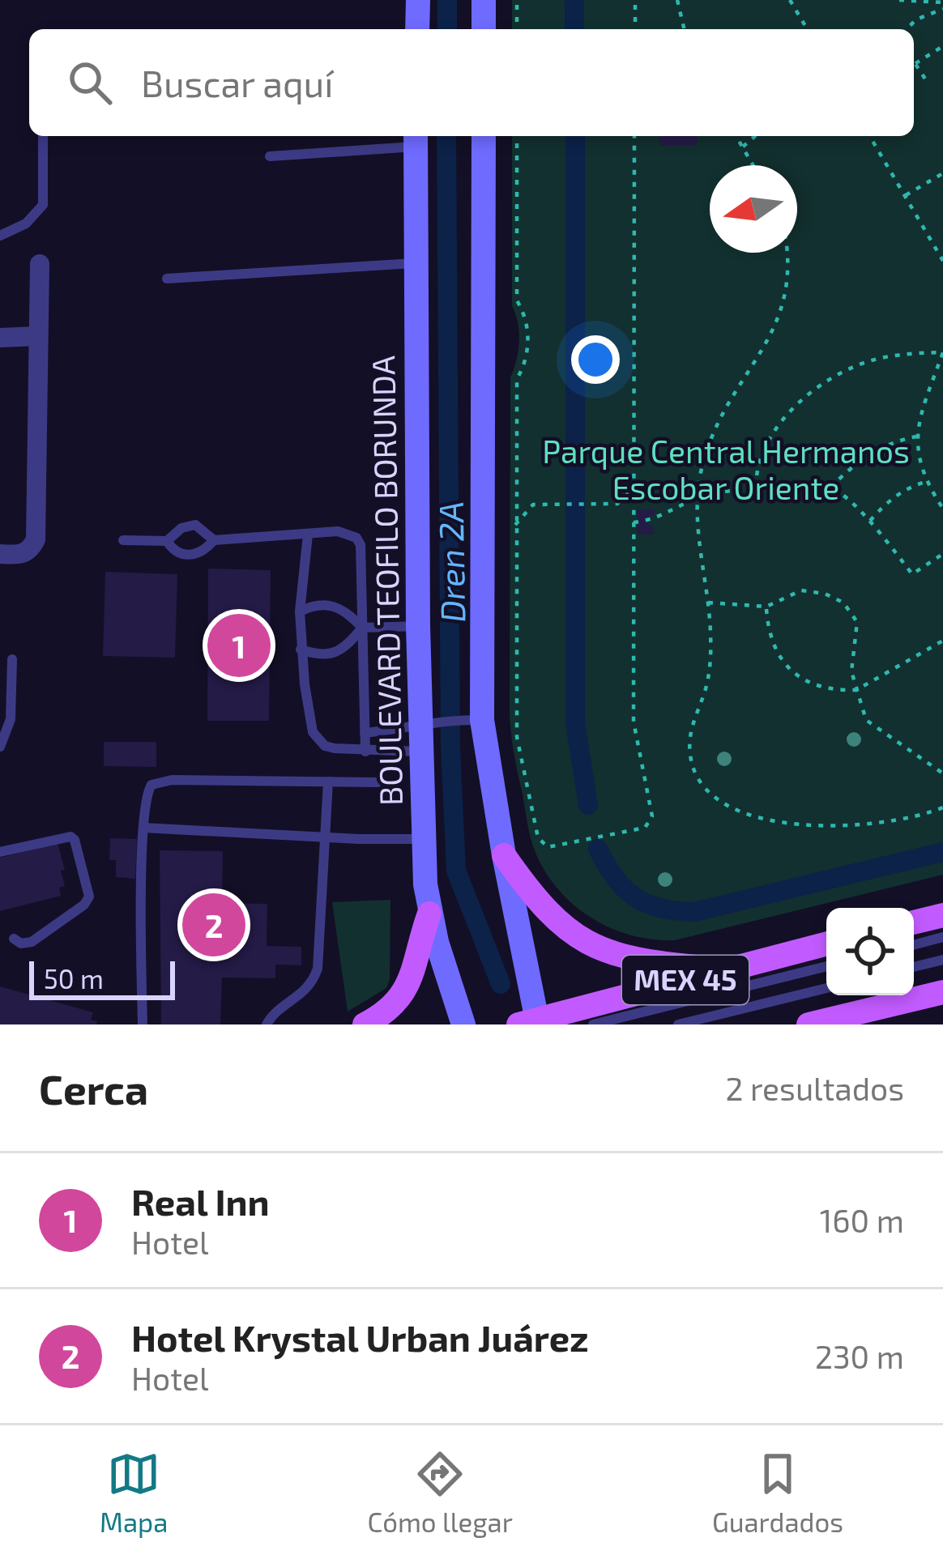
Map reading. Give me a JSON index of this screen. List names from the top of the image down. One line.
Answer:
{"streets":{"main road":["BOULEVARD TEOFILO BORUNDA","MEX 45"]},"water":["Dren 2A"],"parks":["Parque Central Hermanos Escobar Oriente"],"scale_bar":"50 m","north":"left","page":{"search":"Buscar aquí","pins":["1","2"],"scale":"50 m","heading":["Cerca","2 resultados"],"list":[{"mark":"1","name":"Real Inn","note":"Hotel","value":"160 m"},{"mark":"2","name":"Hotel Krystal Urban Juárez","note":"Hotel","value":"230 m"}],"nav":["Mapa","Cómo llegar","Guardados"]}}
